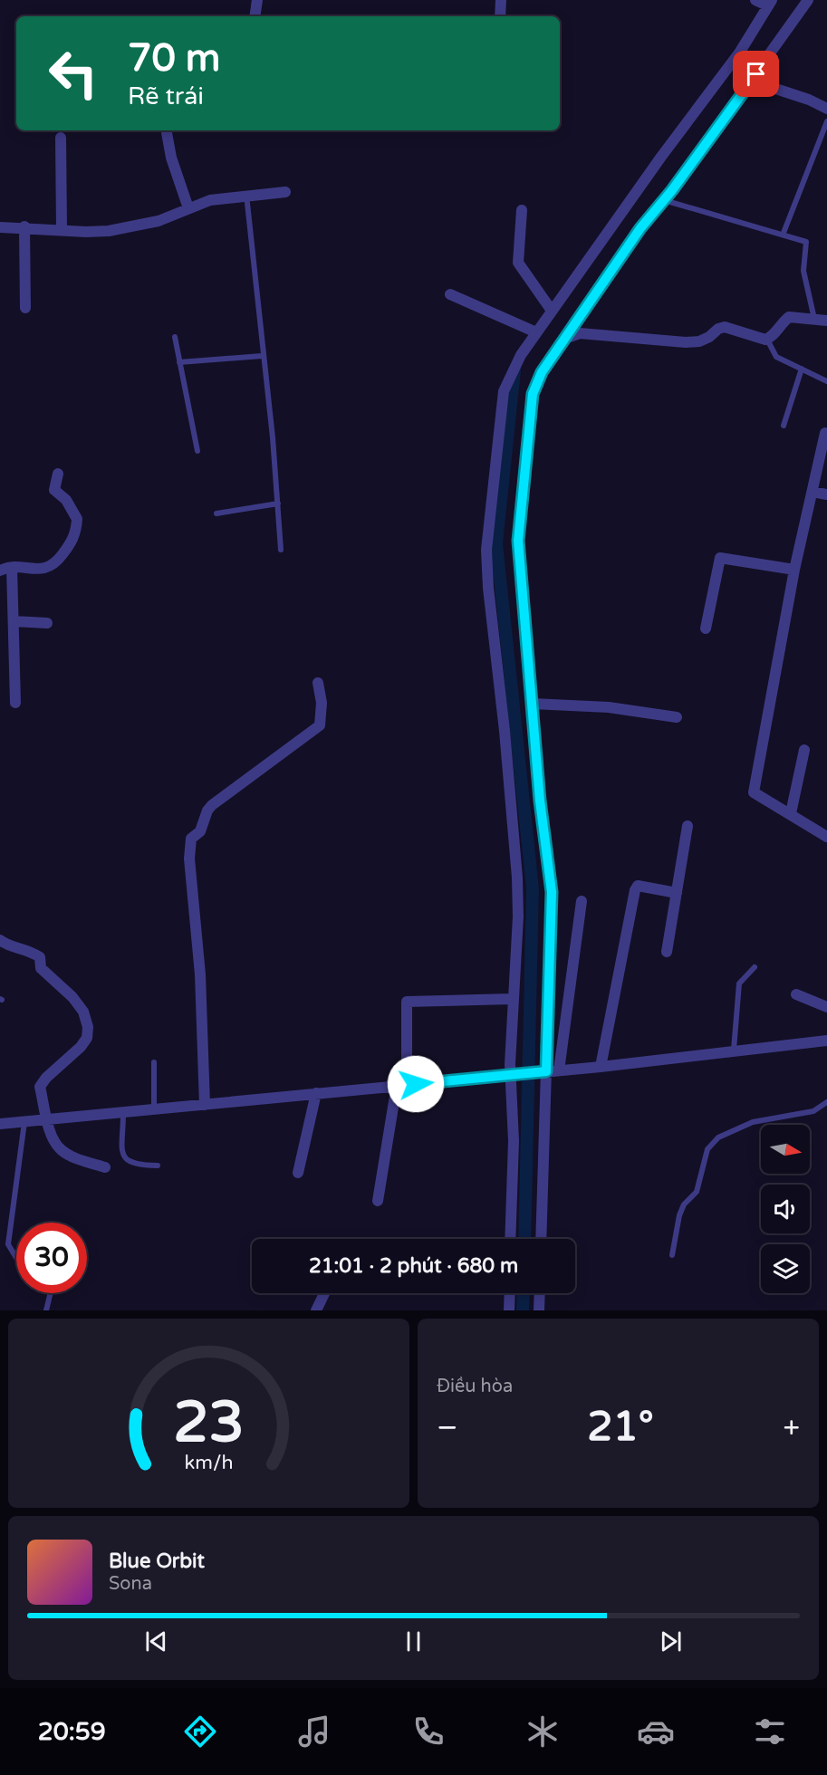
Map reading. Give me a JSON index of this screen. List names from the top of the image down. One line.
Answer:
{"north":"right","page":{"turn":["70 m","Rẽ trái"],"limit":"30","trip":"21:01 · 2 phút · 680 m","tile":"Điều hòa","heat":["−","21°","+"],"song":["Blue Orbit","Sona"],"tabs":"20:59","gauge":["23","km/h"]}}
